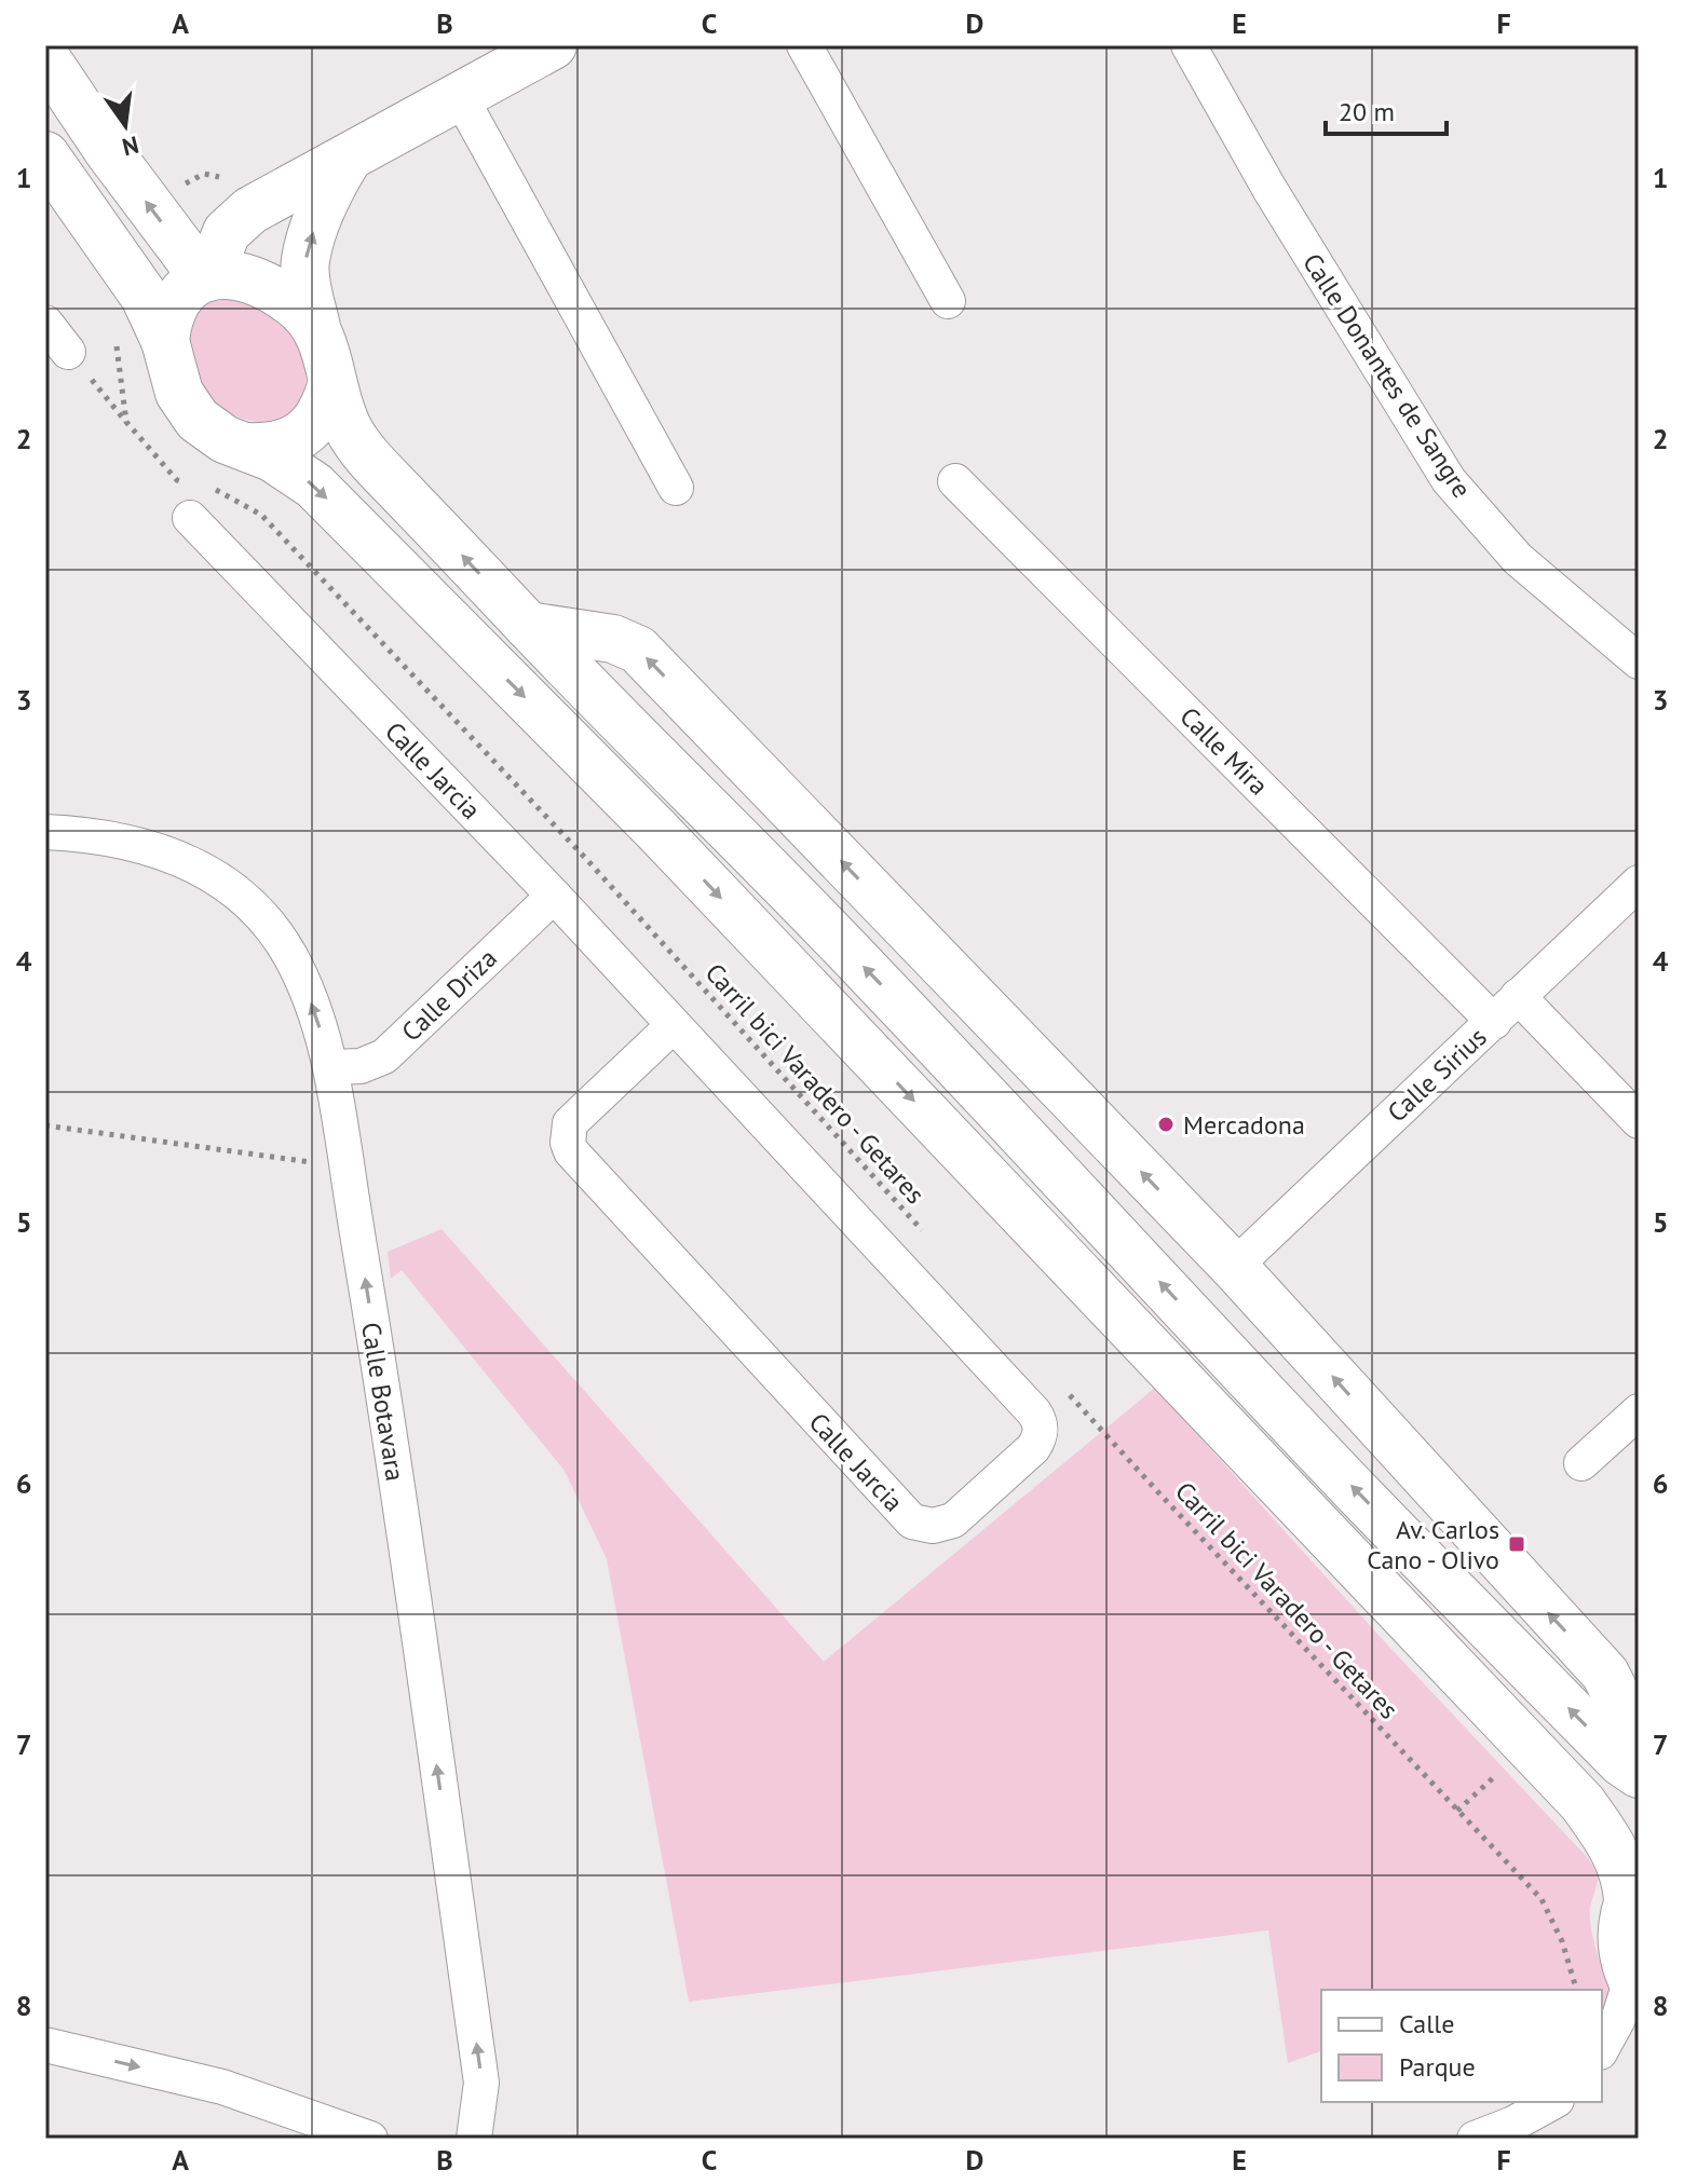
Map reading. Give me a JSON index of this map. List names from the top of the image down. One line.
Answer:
{"streets":{"street":["Calle Donantes de Sangre","Calle Mira","Calle Jarcia","Calle Driza","Calle Sirius","Calle Botavara"],"path":["Carril bici Varadero - Getares"]},"crossings":[["Calle Mira","Calle Sirius"],["Calle Jarcia","Calle Driza"],["Calle Driza","Calle Botavara"]],"one_way":["Calle Botavara"],"places":{"other":["Mercadona"],"transit":["Av. Carlos Cano - Olivo"]},"legend":["Calle","Parque"],"scale_bar":"20 m","north":"bottom","grid":{"columns":["A","B","C","D","E","F"],"rows":["1","2","3","4","5","6","7","8"]}}
